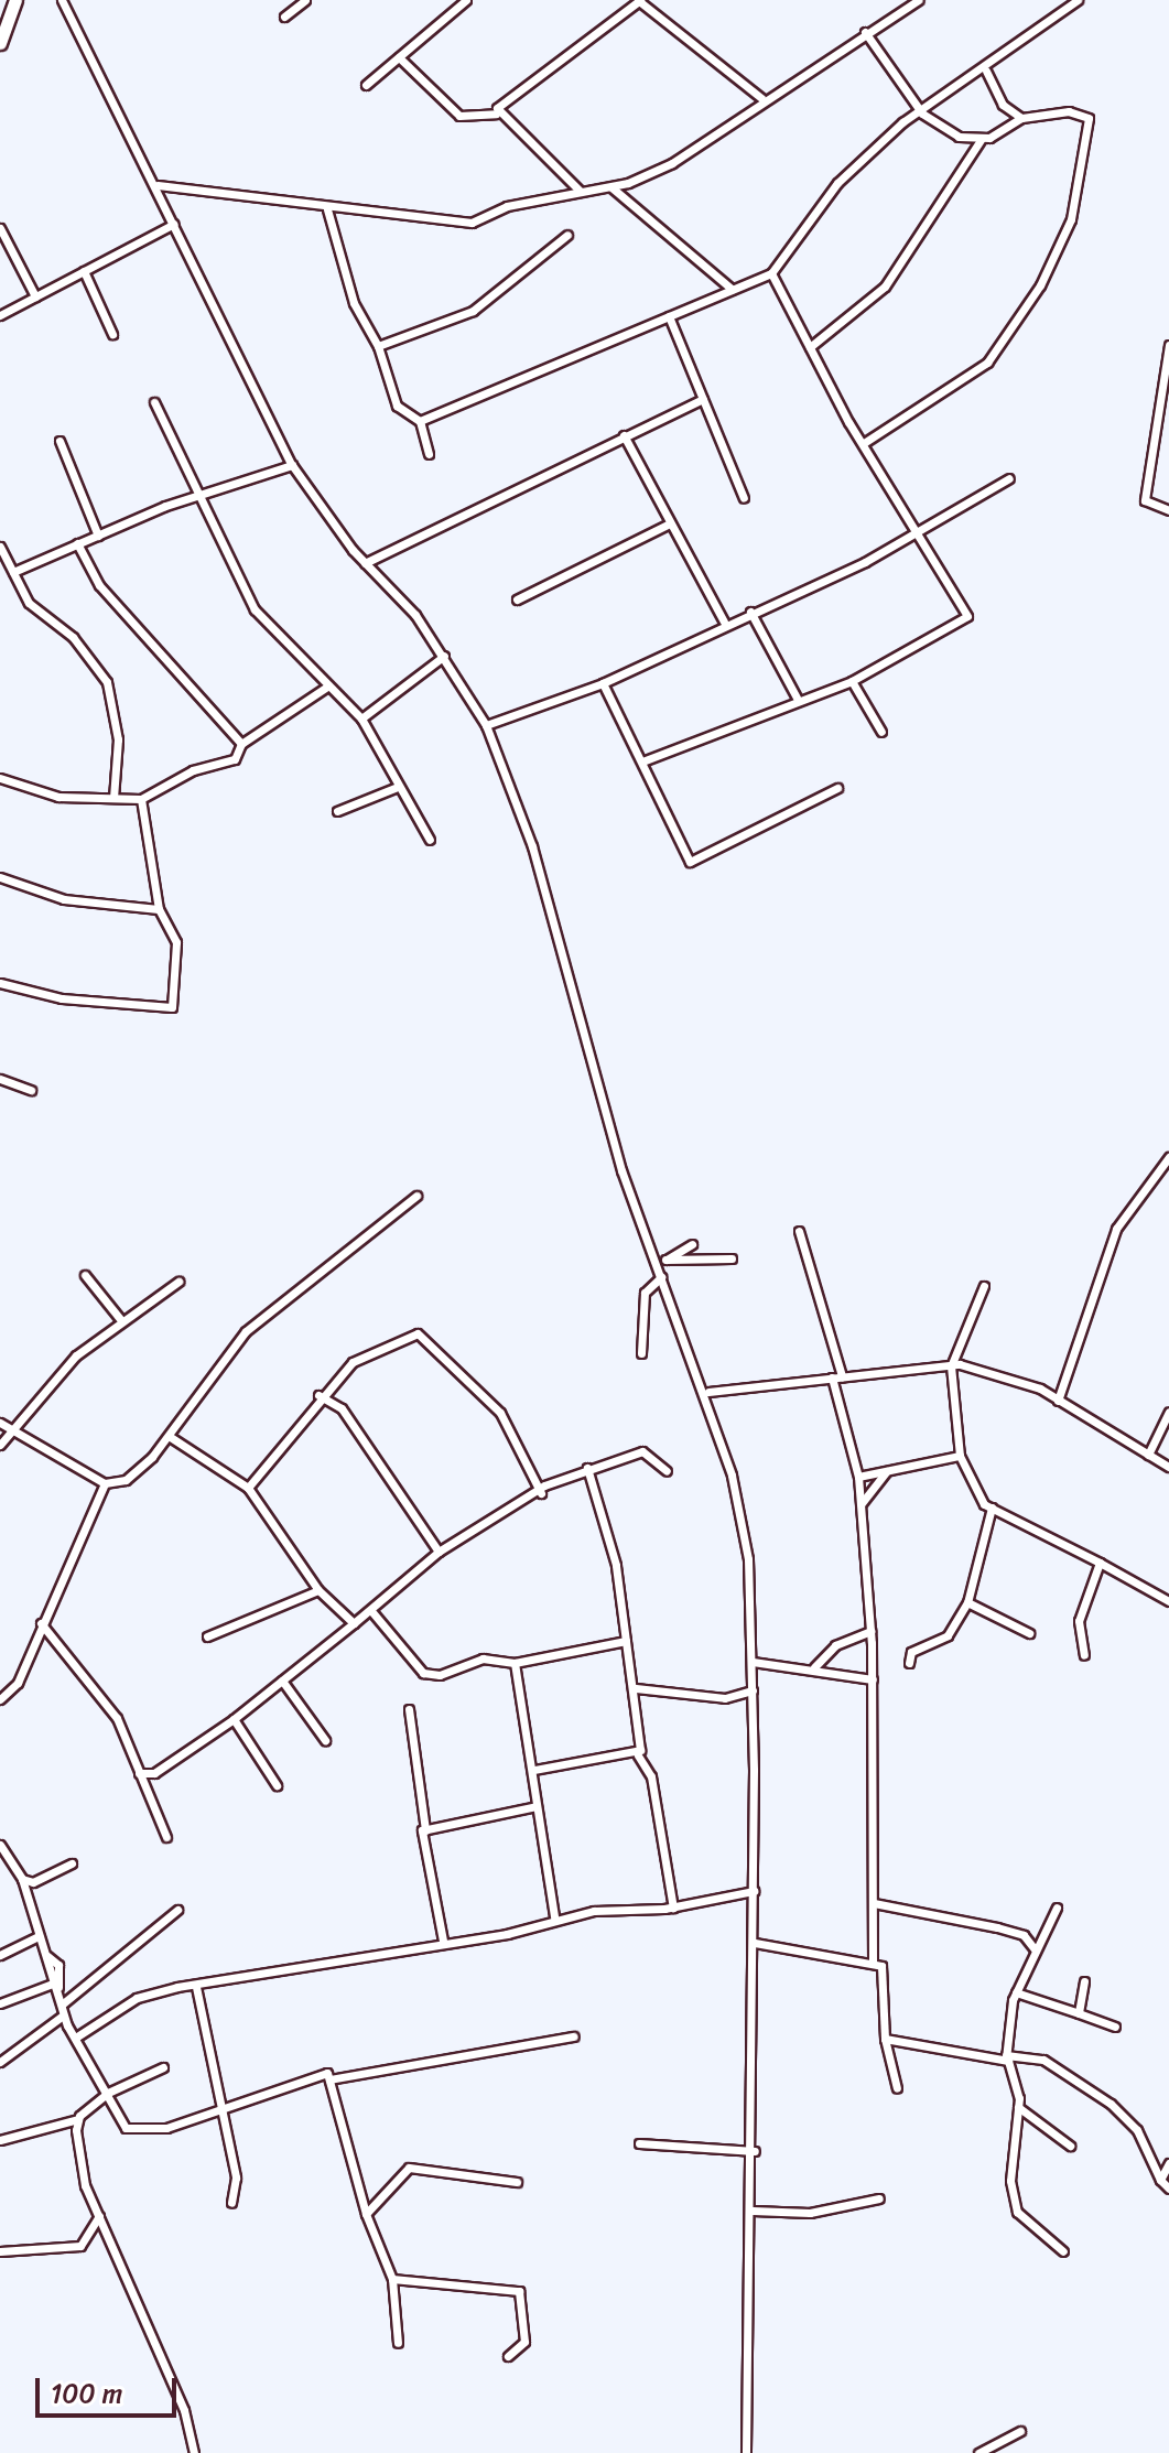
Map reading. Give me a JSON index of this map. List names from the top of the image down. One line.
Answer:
{"scale_bar":"100 m"}
